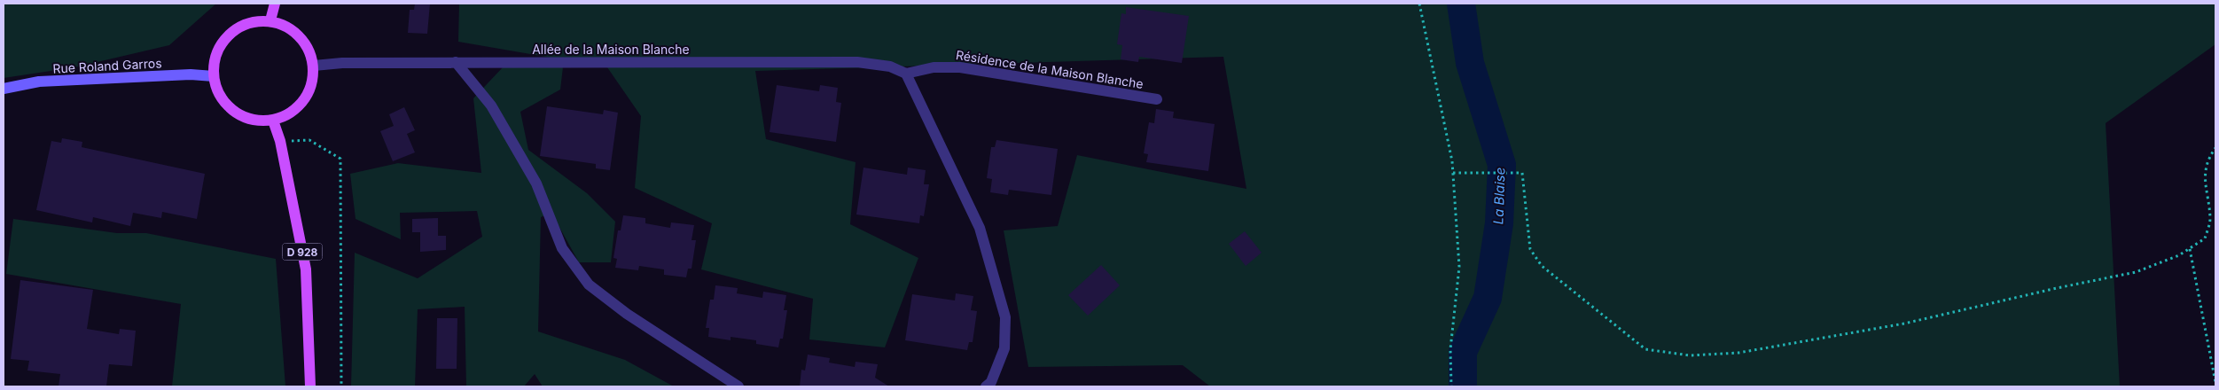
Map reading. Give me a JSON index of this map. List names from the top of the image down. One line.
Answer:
{"streets":{"main road":["D 928"],"street":["Allée de la Maison Blanche","Rue Roland Garros","Résidence de la Maison Blanche"]},"crossings":[["Allée de la Maison Blanche","Rue Roland Garros"],["Allée de la Maison Blanche","Résidence de la Maison Blanche"],["Allée de la Maison Blanche","D 928"],["Rue Roland Garros","D 928"]],"water":["La Blaise"]}
